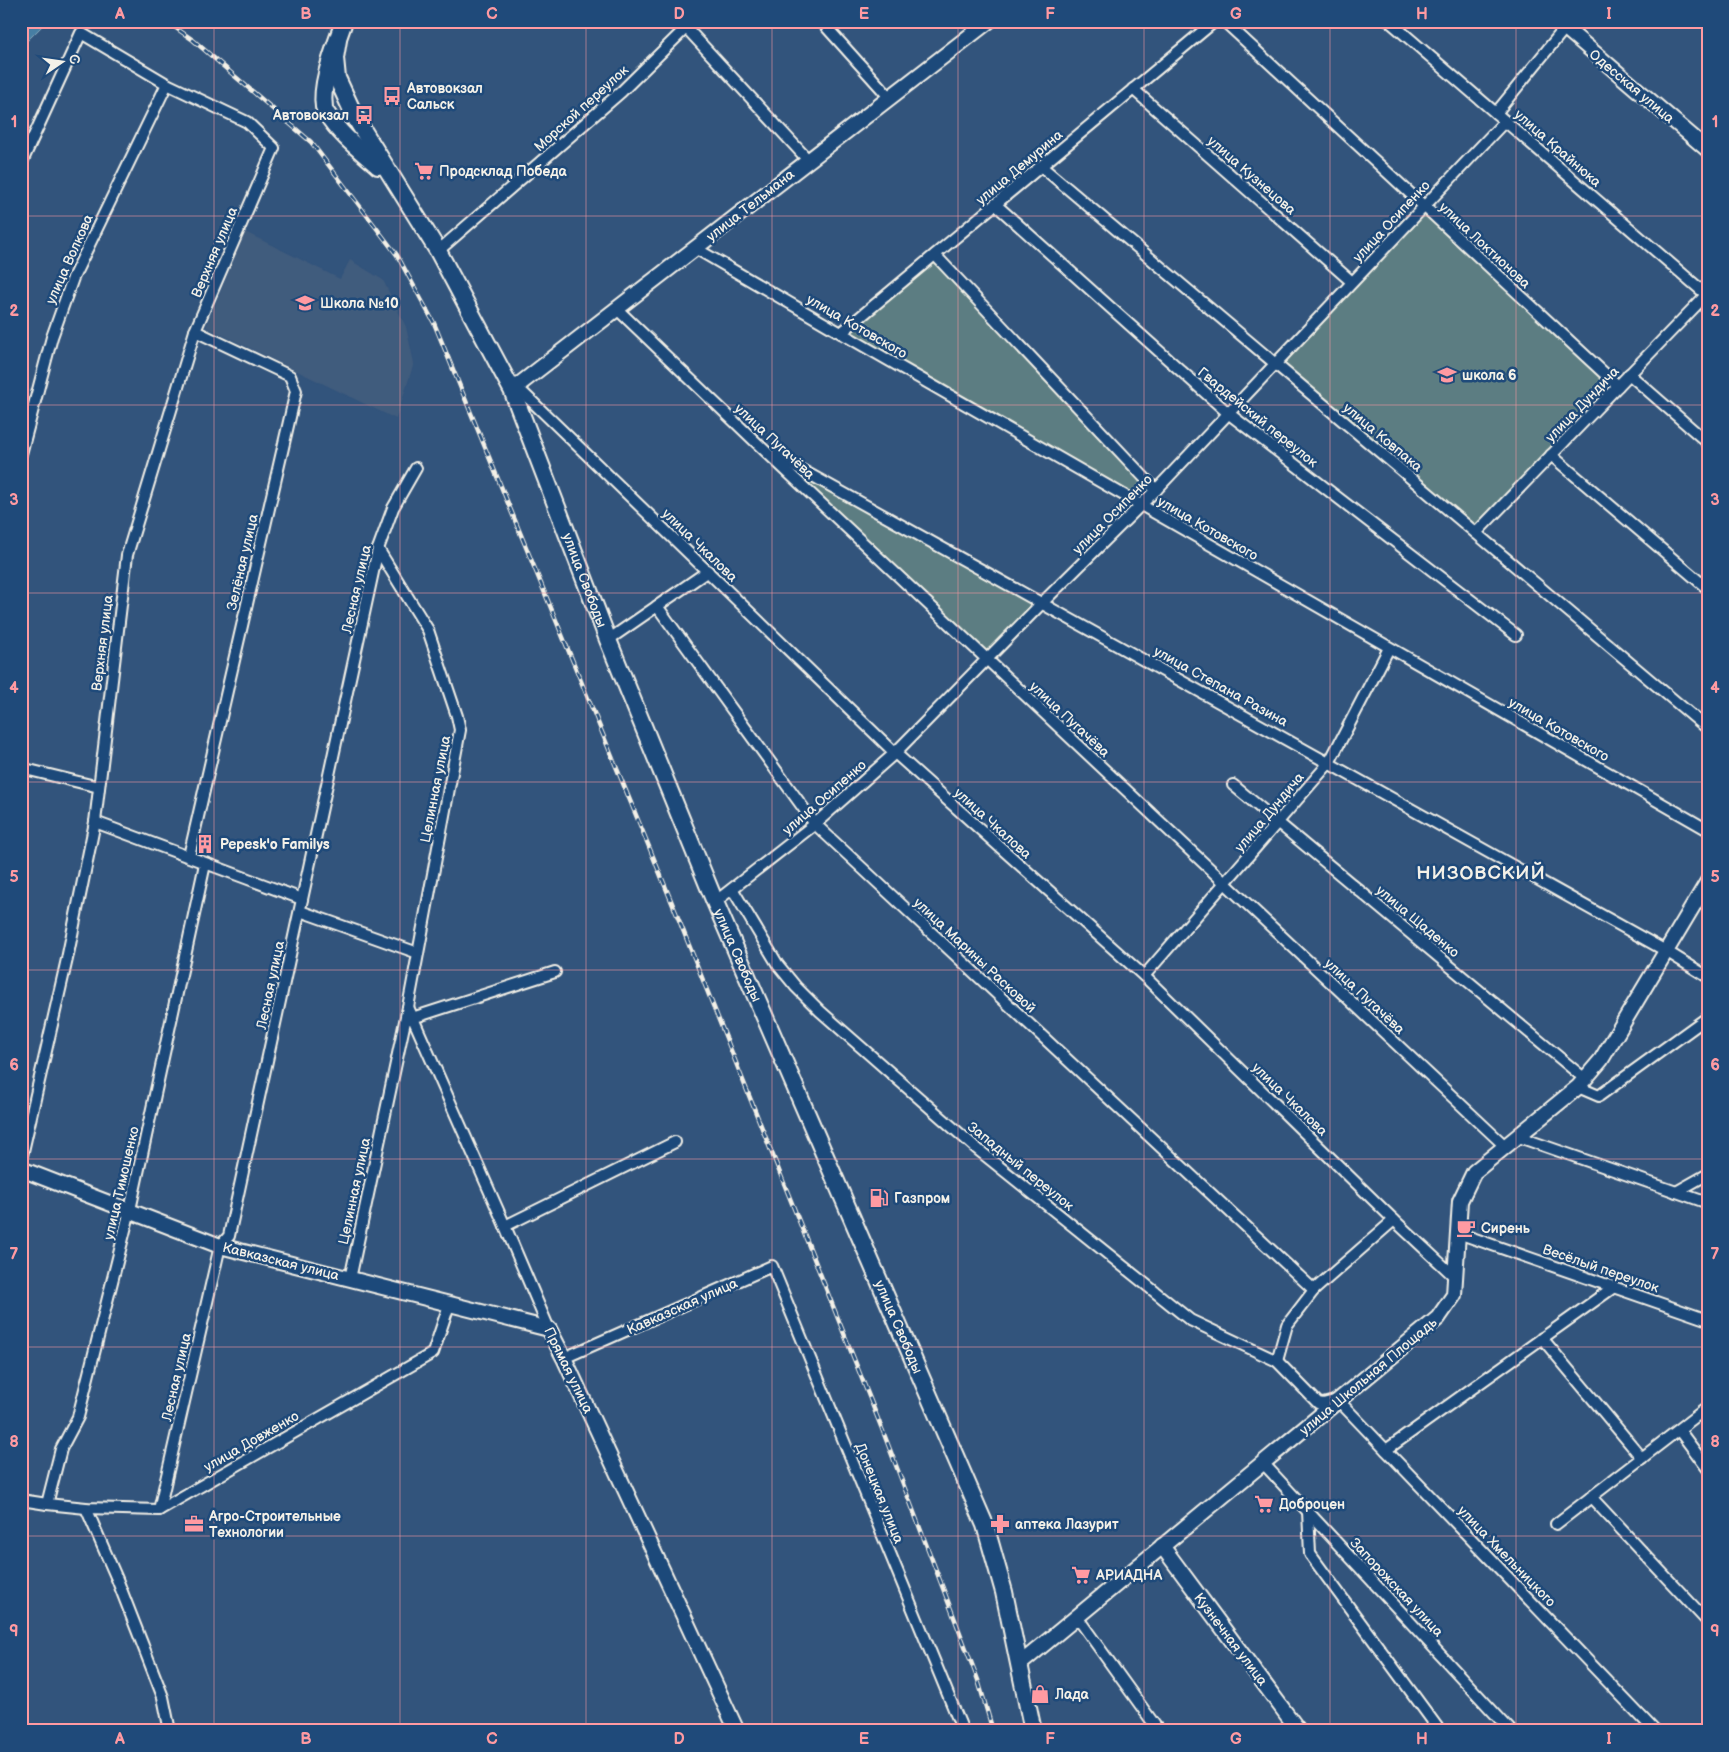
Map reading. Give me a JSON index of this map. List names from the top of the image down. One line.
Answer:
{"streets":{"main road":["Одесская улица","улица Тельмана","улица Свободы","Кавказская улица","Прямая улица","улица Школьная Площадь","Кузнечная улица"],"street":["Морской переулок","улица Крайнюка","улица Демурина","улица Кузнецова","улица Осипенко","улица Локтионова","Верхняя улица","улица Волкова","улица Котовского","улица Дундича","Гвардейский переулок","улица Ковпака","улица Пугачёва","улица Чкалова","Зелёная улица","Лесная улица","улица Степана Разина","Целинная улица","улица Щаденко","улица Марины Расковой","Западный переулок","улица Тимошенко","Весёлый переулок","улица Довженко","Донецкая улица","улица Хмельницкого","Запорожская улица"]},"crossings":[["Морской переулок","улица Свободы"],["улица Крайнюка","улица Осипенко"],["улица Крайнюка","улица Дундича"],["улица Демурина","улица Кузнецова"],["улица Демурина","улица Котовского"],["улица Демурина","Гвардейский переулок"],["улица Демурина","улица Ковпака"],["улица Кузнецова","улица Осипенко"],["улица Тельмана","улица Котовского"],["улица Тельмана","улица Пугачёва"],["улица Тельмана","улица Чкалова"],["улица Тельмана","улица Свободы"],["улица Осипенко","улица Локтионова"],["улица Осипенко","улица Котовского"],["улица Осипенко","Гвардейский переулок"],["улица Осипенко","улица Ковпака"],["улица Осипенко","улица Пугачёва"],["улица Осипенко","улица Чкалова"],["улица Осипенко","улица Свободы"],["улица Осипенко","улица Степана Разина"],["улица Осипенко","улица Марины Расковой"],["улица Осипенко","Западный переулок"],["улица Локтионова","улица Дундича"],["Верхняя улица","улица Волкова"],["Верхняя улица","Зелёная улица"],["улица Котовского","улица Дундича"],["улица Дундича","улица Ковпака"],["улица Дундича","улица Пугачёва"],["улица Дундича","улица Чкалова"],["улица Дундича","улица Степана Разина"],["улица Дундича","улица Щаденко"],["улица Пугачёва","улица Степана Разина"],["улица Пугачёва","улица Школьная Площадь"],["улица Чкалова","улица Свободы"],["улица Чкалова","улица Школьная Площадь"],["улица Свободы","улица Школьная Площадь"],["Лесная улица","Целинная улица"],["Лесная улица","Кавказская улица"],["Лесная улица","улица Довженко"],["улица Степана Разина","улица Школьная Площадь"],["Целинная улица","Кавказская улица"],["Целинная улица","Прямая улица"],["улица Щаденко","улица Школьная Площадь"],["Западный переулок","улица Школьная Площадь"],["Западный переулок","улица Хмельницкого"],["улица Тимошенко","Кавказская улица"],["Кавказская улица","Прямая улица"],["Кавказская улица","улица Довженко"],["Кавказская улица","Донецкая улица"],["Весёлый переулок","улица Школьная Площадь"],["улица Школьная Площадь","улица Хмельницкого"],["улица Школьная Площадь","Запорожская улица"],["улица Школьная Площадь","Кузнечная улица"]],"districts":["НИЗОВСКИЙ"],"places":{"bus stop":["Автовокзал Сальск","Автовокзал"],"supermarket":["Продсклад Победа","Доброцен","АРИАДНА"],"school or university":["Школа №10","школа 6"],"building":["Pepesk'o Familys"],"fuel station":["Газпром"],"cafe":["Сирень"],"office":["Агро-Строительные Технологии"],"pharmacy":["аптека Лазурит"],"shop":["Лада"]},"north":"right","grid":{"columns":["A","B","C","D","E","F","G","H","I"],"rows":["1","2","3","4","5","6","7","8","9"]}}
